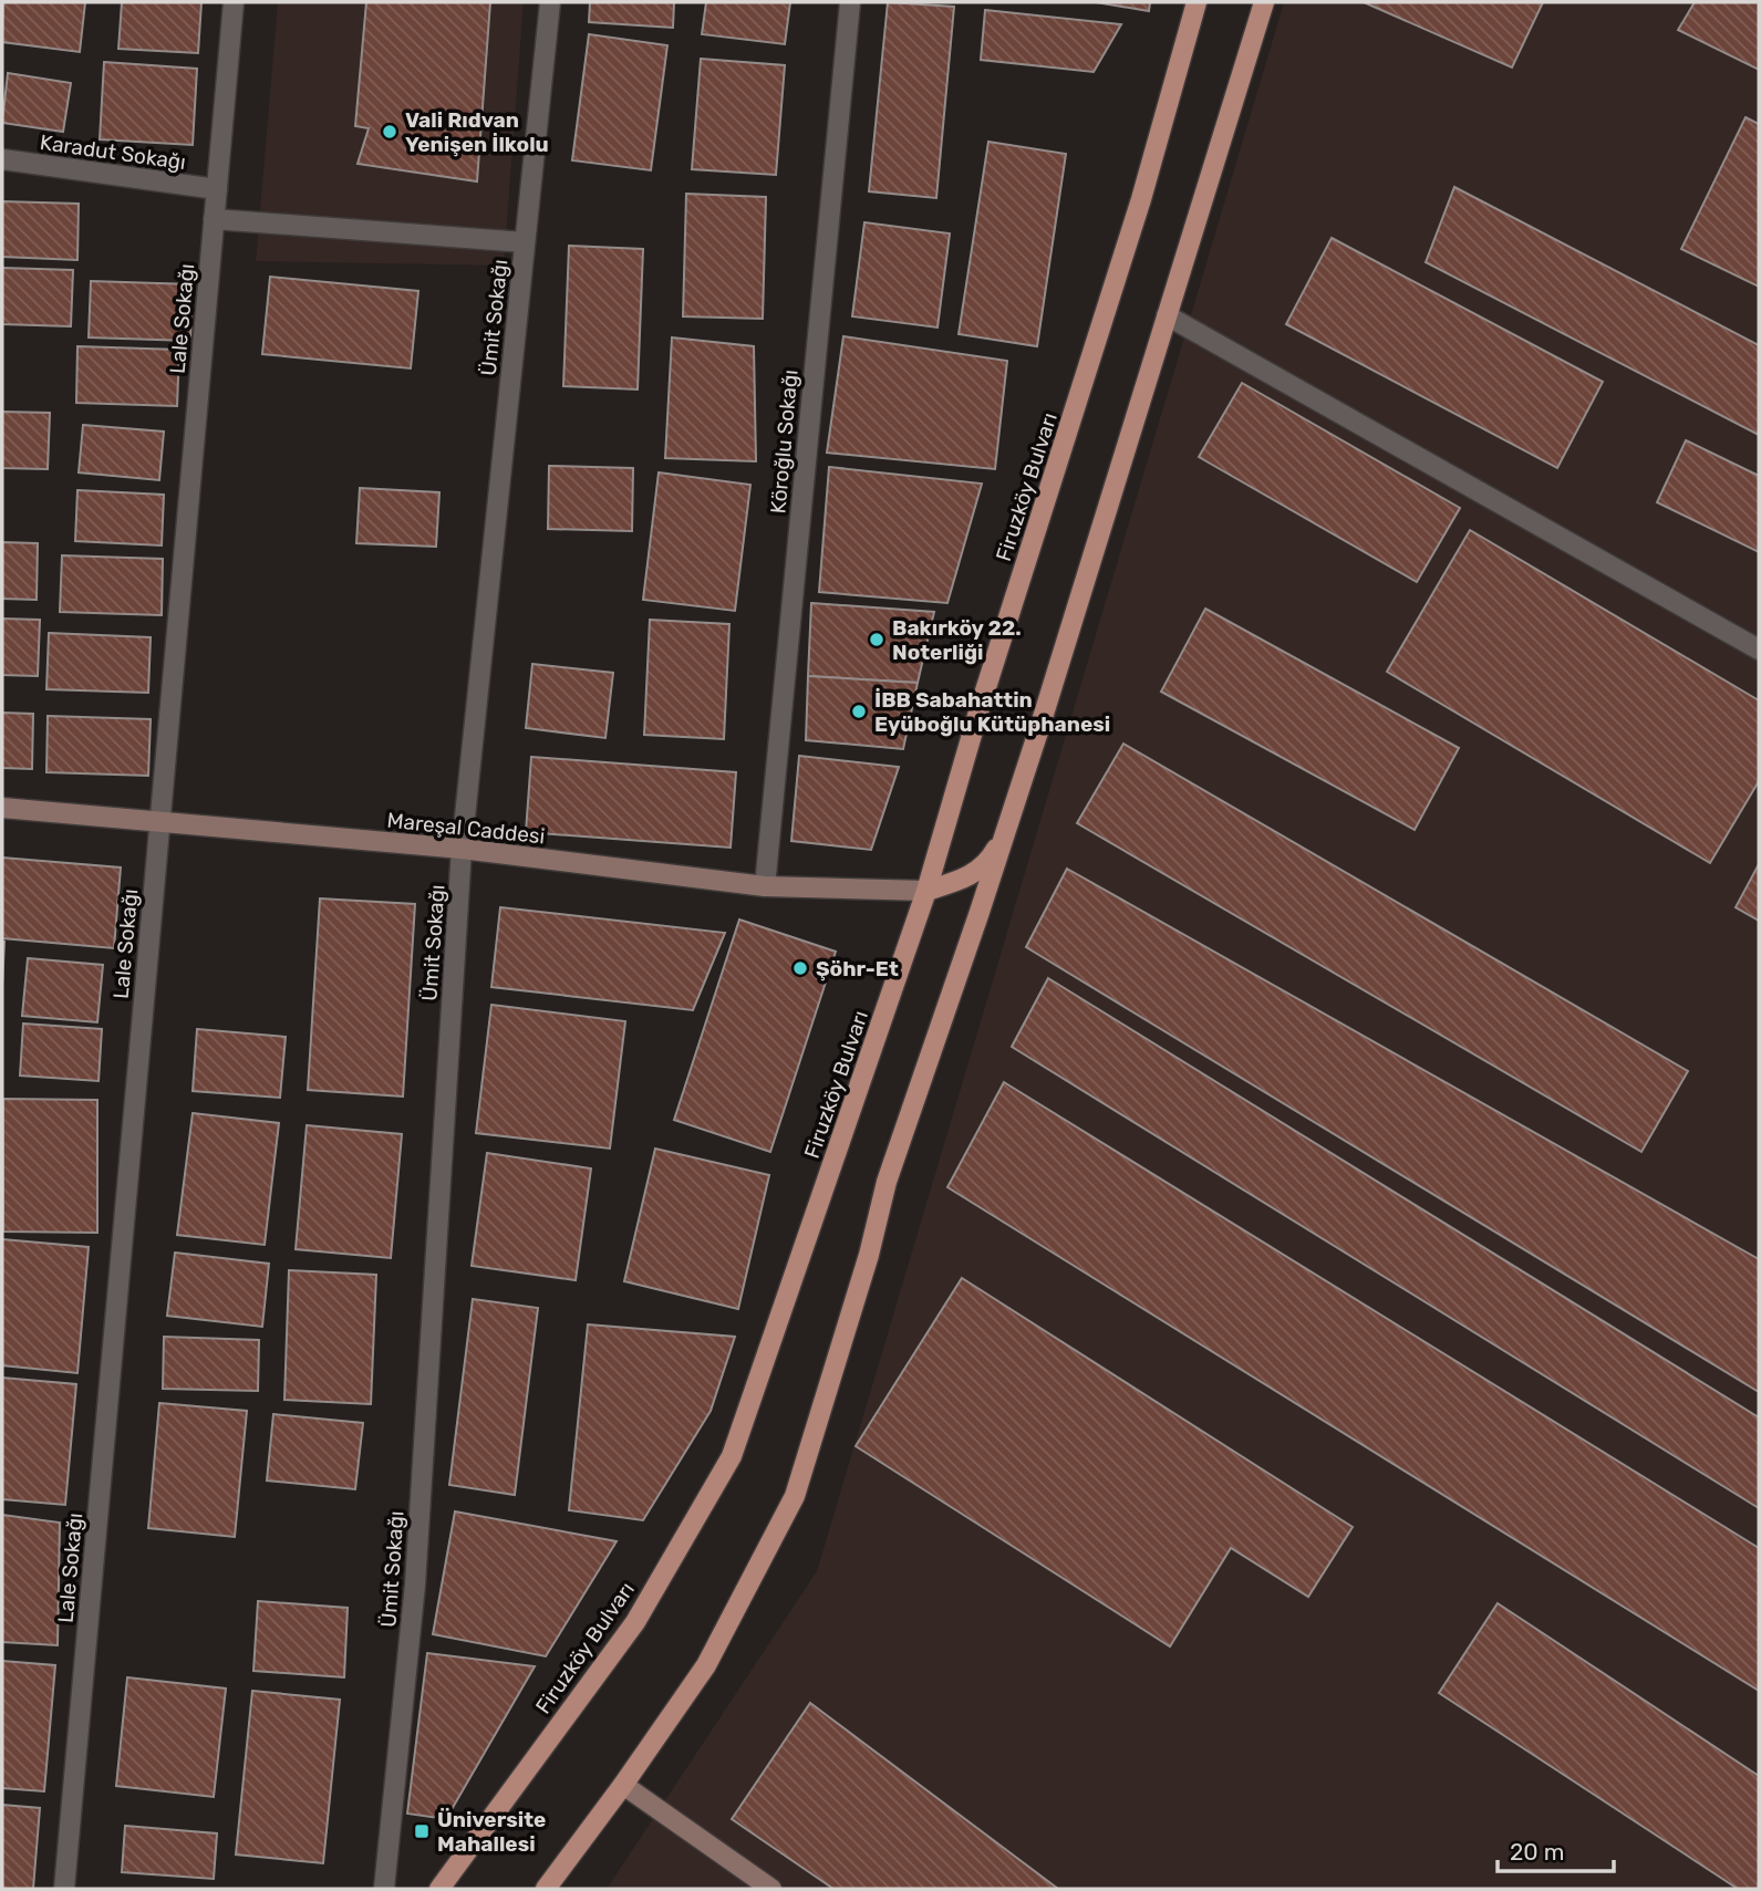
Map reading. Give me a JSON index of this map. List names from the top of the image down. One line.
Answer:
{"streets":{"main road":["Firuzköy Bulvarı"],"street":["Karadut Sokağı","Ümit Sokağı","Lale Sokağı","Köroğlu Sokağı","Mareşal Caddesi"]},"crossings":[["Karadut Sokağı","Lale Sokağı"],["Ümit Sokağı","Mareşal Caddesi"],["Lale Sokağı","Mareşal Caddesi"],["Köroğlu Sokağı","Mareşal Caddesi"],["Firuzköy Bulvarı","Mareşal Caddesi"]],"places":{"other":["Vali Rıdvan Yenişen İlkolu","Bakırköy 22. Noterliği","İBB Sabahattin Eyüboğlu Kütüphanesi","Şöhr-Et"],"transit":["Üniversite Mahallesi"]},"scale_bar":"20 m"}
